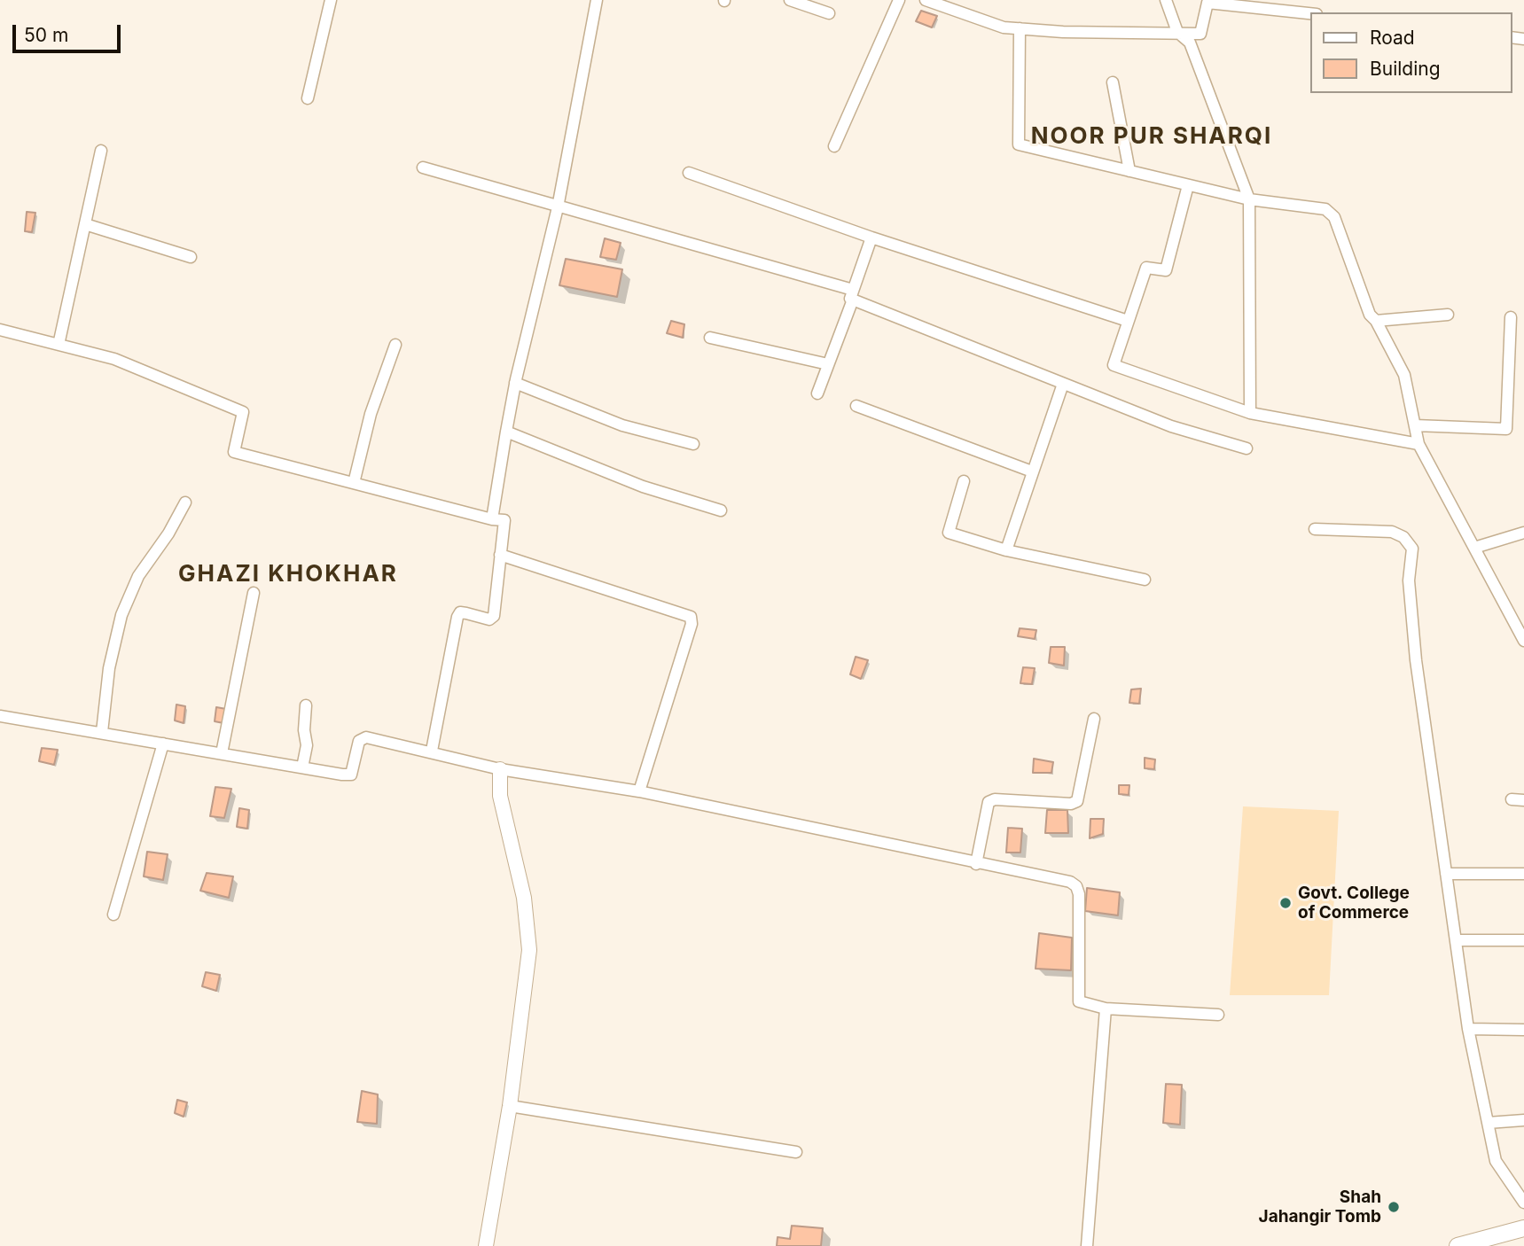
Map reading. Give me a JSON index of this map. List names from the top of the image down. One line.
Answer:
{"districts":["NOOR PUR SHARQI","GHAZI KHOKHAR"],"places":["Govt. College of Commerce","Shah Jahangir Tomb"],"legend":["Road","Building"],"scale_bar":"50 m"}
